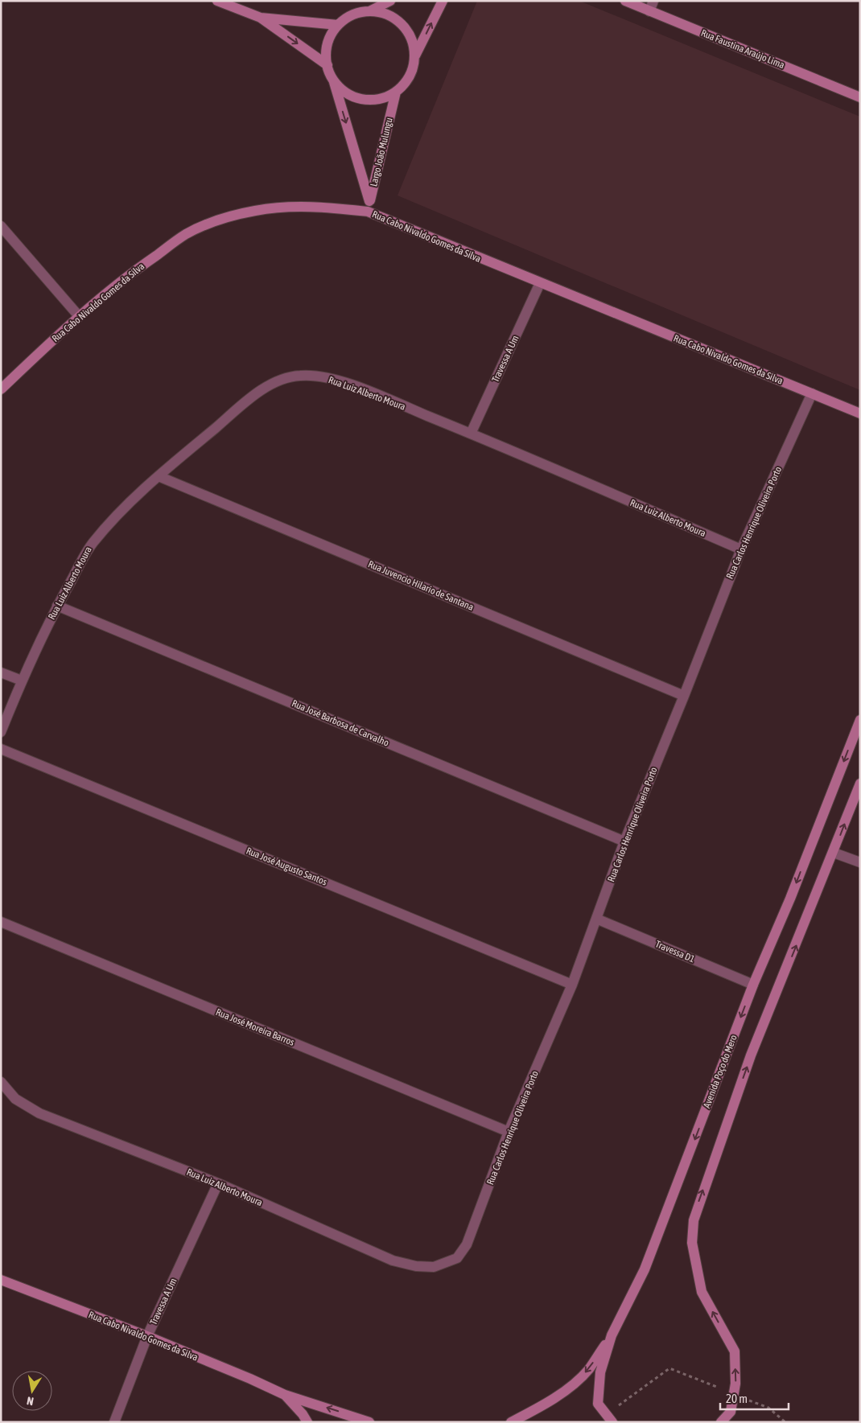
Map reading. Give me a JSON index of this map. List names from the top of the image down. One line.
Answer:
{"streets":{"street":["Rua Faustina Araújo Lima","Largo João Mulungu","Rua Cabo Nivaldo Gomes da Silva","Travessa A Um","Rua Luiz Alberto Moura","Rua Carlos Henrique Oliveira Porto","Rua Juvencio Hilario de Santana","Rua José Barbosa de Carvalho","Rua José Augusto Santos","Travessa D1","Rua José Moreira Barros","Avenida Poço do Mero"]},"crossings":[["Largo João Mulungu","Rua Cabo Nivaldo Gomes da Silva"],["Rua Cabo Nivaldo Gomes da Silva","Travessa A Um"],["Rua Cabo Nivaldo Gomes da Silva","Rua Carlos Henrique Oliveira Porto"],["Travessa A Um","Rua Luiz Alberto Moura"],["Rua Luiz Alberto Moura","Rua Carlos Henrique Oliveira Porto"],["Rua Luiz Alberto Moura","Rua Juvencio Hilario de Santana"],["Rua Luiz Alberto Moura","Rua José Barbosa de Carvalho"],["Rua Carlos Henrique Oliveira Porto","Rua Juvencio Hilario de Santana"],["Rua Carlos Henrique Oliveira Porto","Rua José Barbosa de Carvalho"],["Rua Carlos Henrique Oliveira Porto","Rua José Augusto Santos"],["Rua Carlos Henrique Oliveira Porto","Travessa D1"],["Rua Carlos Henrique Oliveira Porto","Rua José Moreira Barros"],["Travessa D1","Avenida Poço do Mero"]],"scale_bar":"20 m","north":"bottom"}
